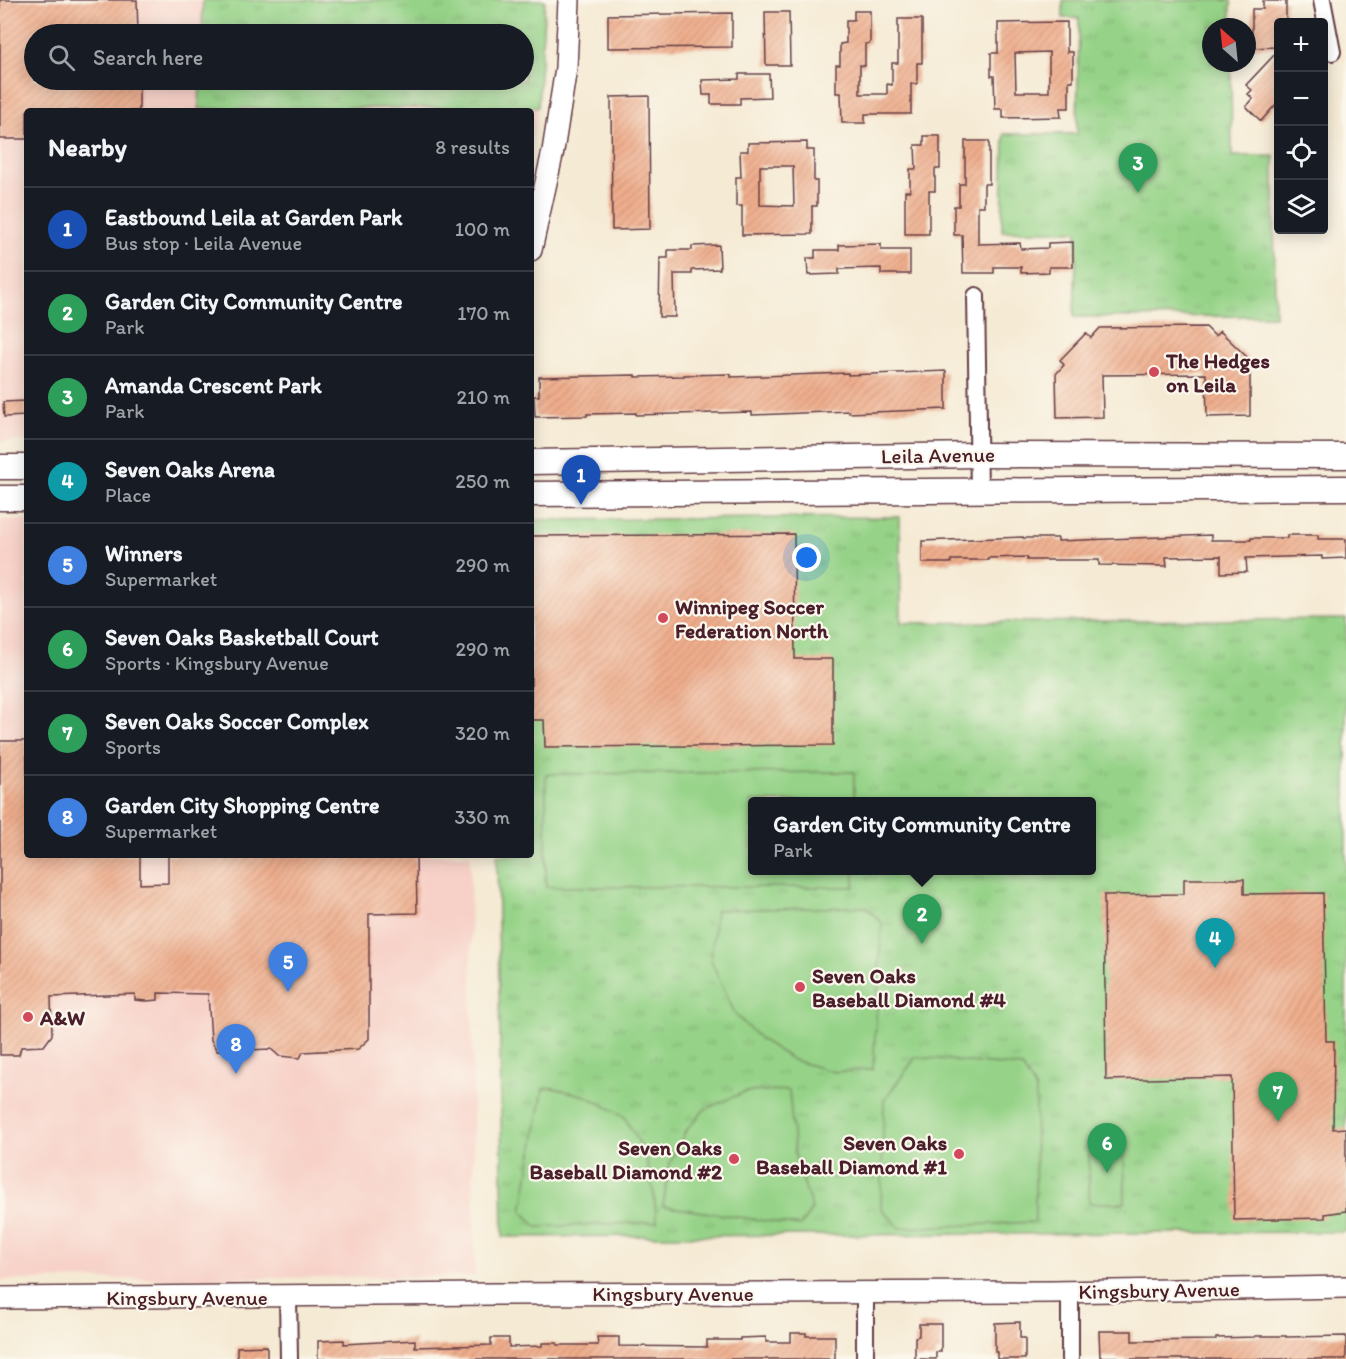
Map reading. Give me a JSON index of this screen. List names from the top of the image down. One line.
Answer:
{"streets":{"main road":["Leila Avenue"],"street":["Kingsbury Avenue"]},"places":["The Hedges on Leila","Winnipeg Soccer Federation North","Seven Oaks Baseball Diamond #4","A&W","Seven Oaks Baseball Diamond #1","Seven Oaks Baseball Diamond #2"],"north":"top left","page":{"map_buttons":["+","−"],"search":"Search here","heading":["Nearby","8 results"],"pins":["3","1","2","4","5","8","7","6"],"list":[{"mark":"1","name":"Eastbound Leila at Garden Park","note":"Bus stop · Leila Avenue","value":"100 m"},{"mark":"2","name":"Garden City Community Centre","note":"Park","value":"170 m"},{"mark":"3","name":"Amanda Crescent Park","note":"Park","value":"210 m"},{"mark":"4","name":"Seven Oaks Arena","note":"Place","value":"250 m"},{"mark":"5","name":"Winners","note":"Supermarket","value":"290 m"},{"mark":"6","name":"Seven Oaks Basketball Court","note":"Sports · Kingsbury Avenue","value":"290 m"},{"mark":"7","name":"Seven Oaks Soccer Complex","note":"Sports","value":"320 m"},{"mark":"8","name":"Garden City Shopping Centre","note":"Supermarket","value":"330 m"}],"popup":["Garden City Community Centre","Park"]}}
